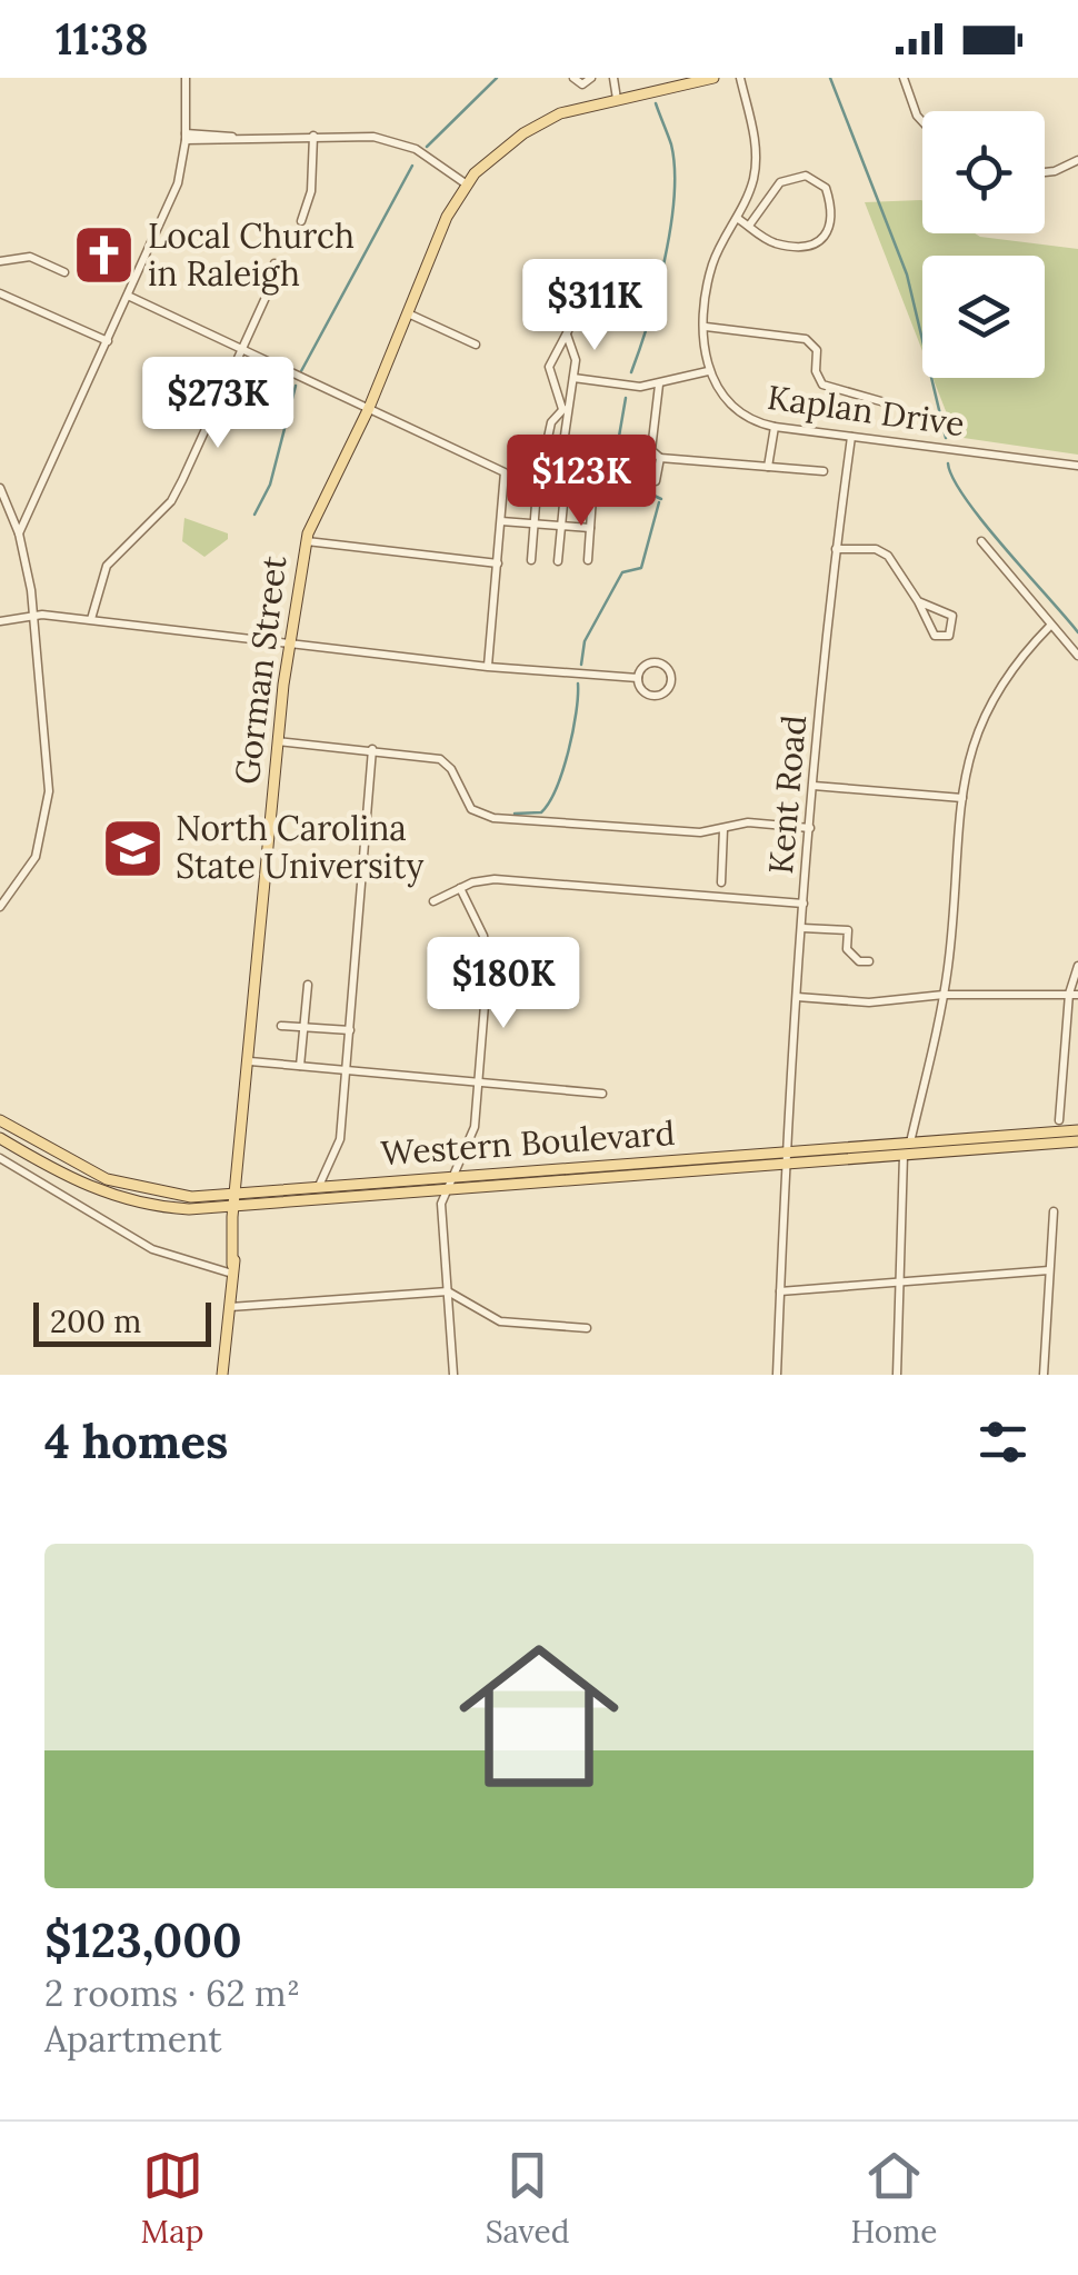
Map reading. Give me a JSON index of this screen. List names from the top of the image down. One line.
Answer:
{"streets":{"main road":["Gorman Street","Western Boulevard"],"street":["Kaplan Drive","Kent Road"]},"crossings":[["Kaplan Drive","Kent Road"],["Gorman Street","Western Boulevard"],["Kent Road","Western Boulevard"]],"places":{"church":["Local Church in Raleigh"],"school or university":["North Carolina State University"]},"scale_bar":"200 m","page":{"status":"11:38","price":["$311K","$273K","$123K","$180K"],"scale":"200 m","heading":"4 homes","list":[{"name":"$123,000","note":"2 rooms · 62 m² · Apartment"}],"tabs":["Map","Saved","Home"]}}
